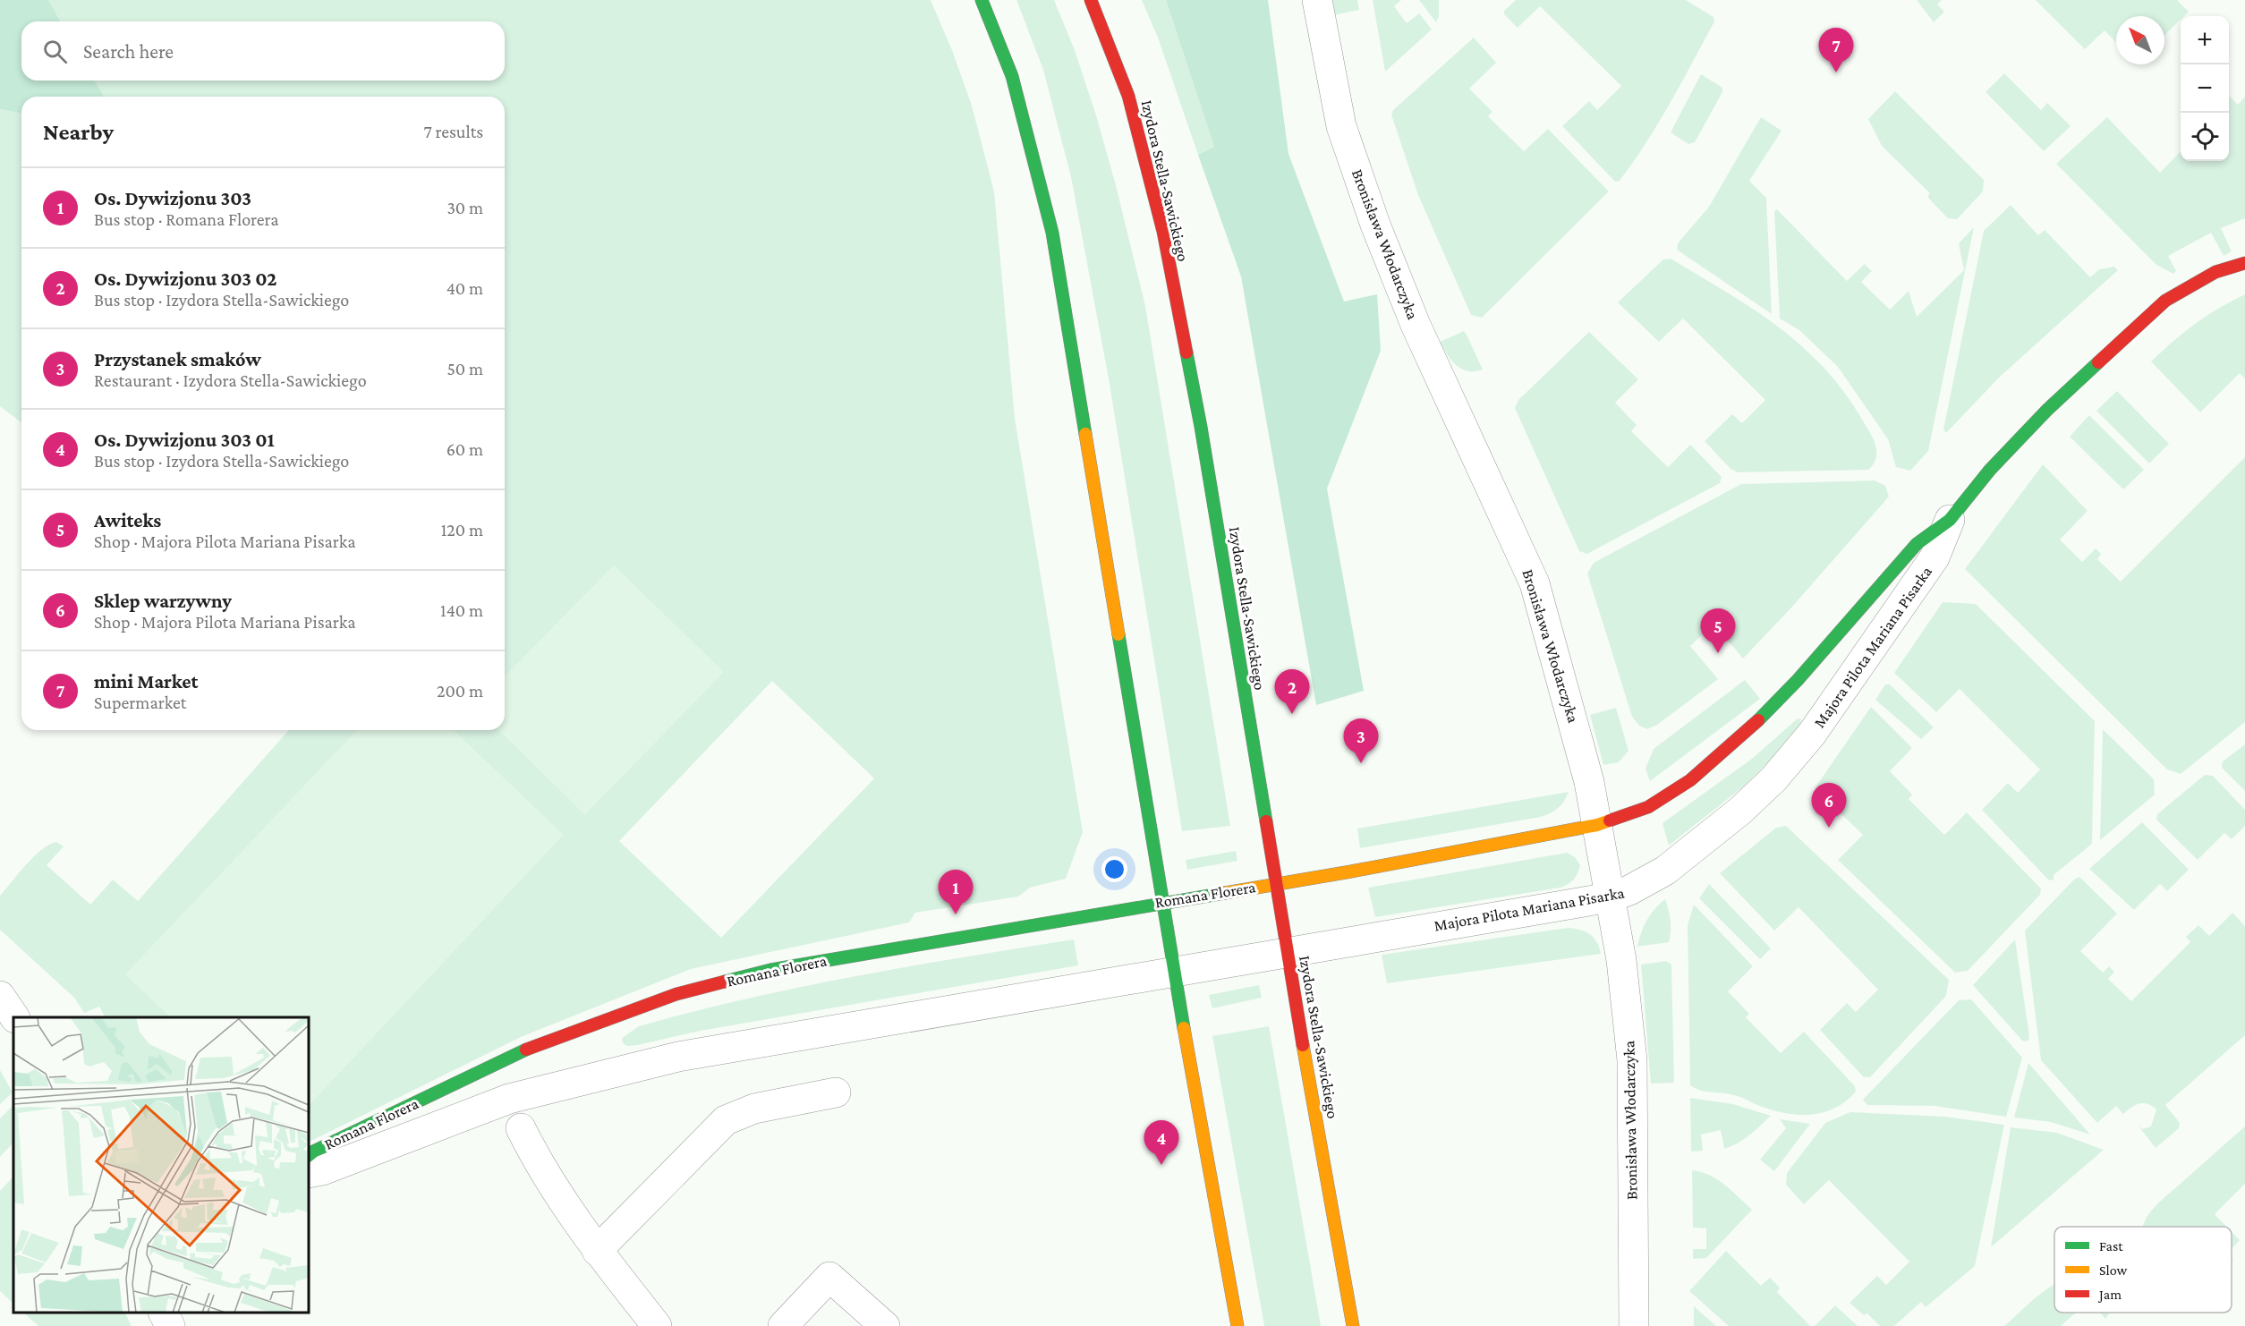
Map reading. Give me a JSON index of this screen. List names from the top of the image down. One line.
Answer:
{"streets":{"main road":["Izydora Stella-Sawickiego","Majora Pilota Mariana Pisarka","Romana Florera"],"street":["Bronisława Włodarczyka"]},"crossings":[["Izydora Stella-Sawickiego","Majora Pilota Mariana Pisarka"],["Izydora Stella-Sawickiego","Romana Florera"],["Bronisława Włodarczyka","Majora Pilota Mariana Pisarka"],["Majora Pilota Mariana Pisarka","Romana Florera"]],"legend":["Fast","Slow","Jam"],"north":"top left","page":{"map_buttons":["+","−"],"search":"Search here","pins":["7","5","2","3","6","1","4"],"heading":["Nearby","7 results"],"list":[{"mark":"1","name":"Os. Dywizjonu 303","note":"Bus stop · Romana Florera","value":"30 m"},{"mark":"2","name":"Os. Dywizjonu 303 02","note":"Bus stop · Izydora Stella-Sawickiego","value":"40 m"},{"mark":"3","name":"Przystanek smaków","note":"Restaurant · Izydora Stella-Sawickiego","value":"50 m"},{"mark":"4","name":"Os. Dywizjonu 303 01","note":"Bus stop · Izydora Stella-Sawickiego","value":"60 m"},{"mark":"5","name":"Awiteks","note":"Shop · Majora Pilota Mariana Pisarka","value":"120 m"},{"mark":"6","name":"Sklep warzywny","note":"Shop · Majora Pilota Mariana Pisarka","value":"140 m"},{"mark":"7","name":"mini Market","note":"Supermarket","value":"200 m"}]}}
